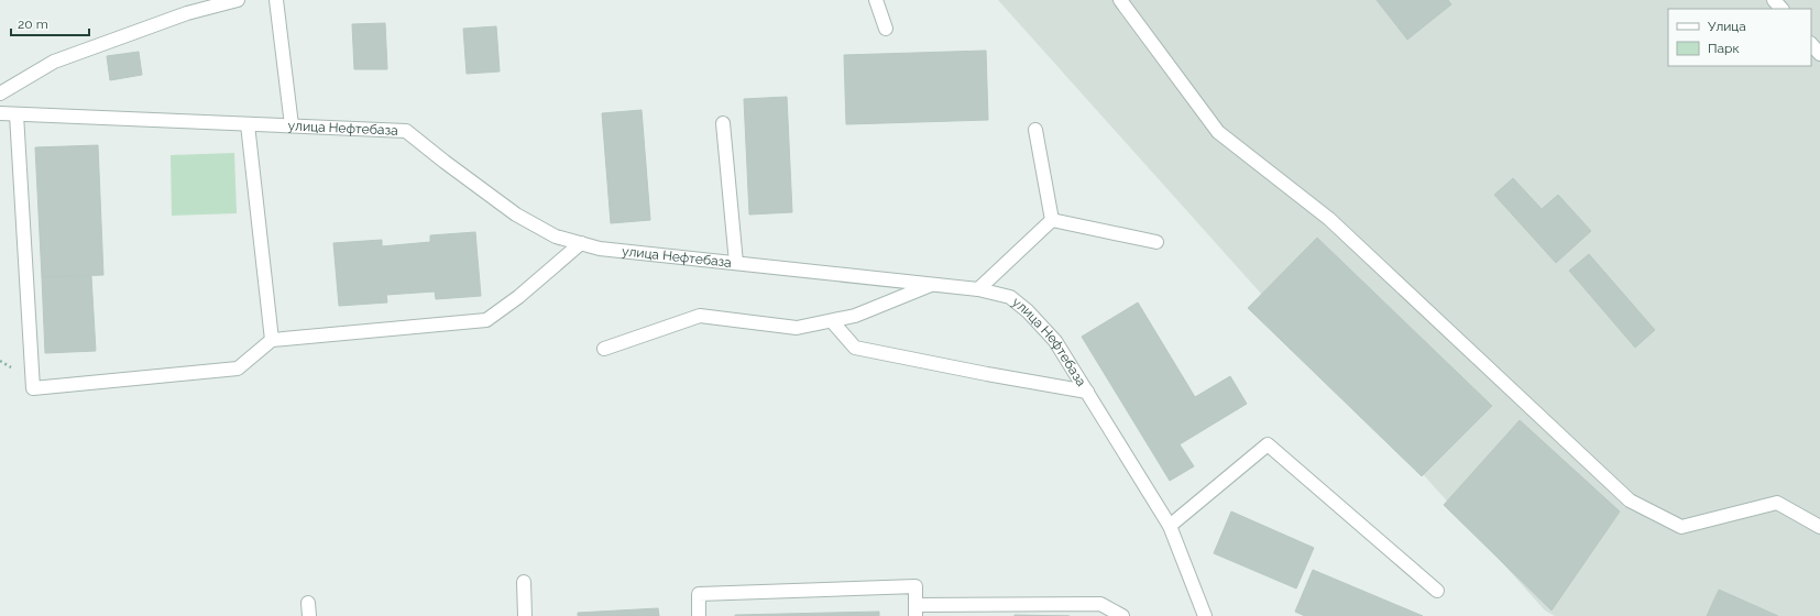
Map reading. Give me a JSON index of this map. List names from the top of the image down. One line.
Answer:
{"streets":{"street":["улица Нефтебаза"]},"legend":["Улица","Парк"],"scale_bar":"20 m"}
